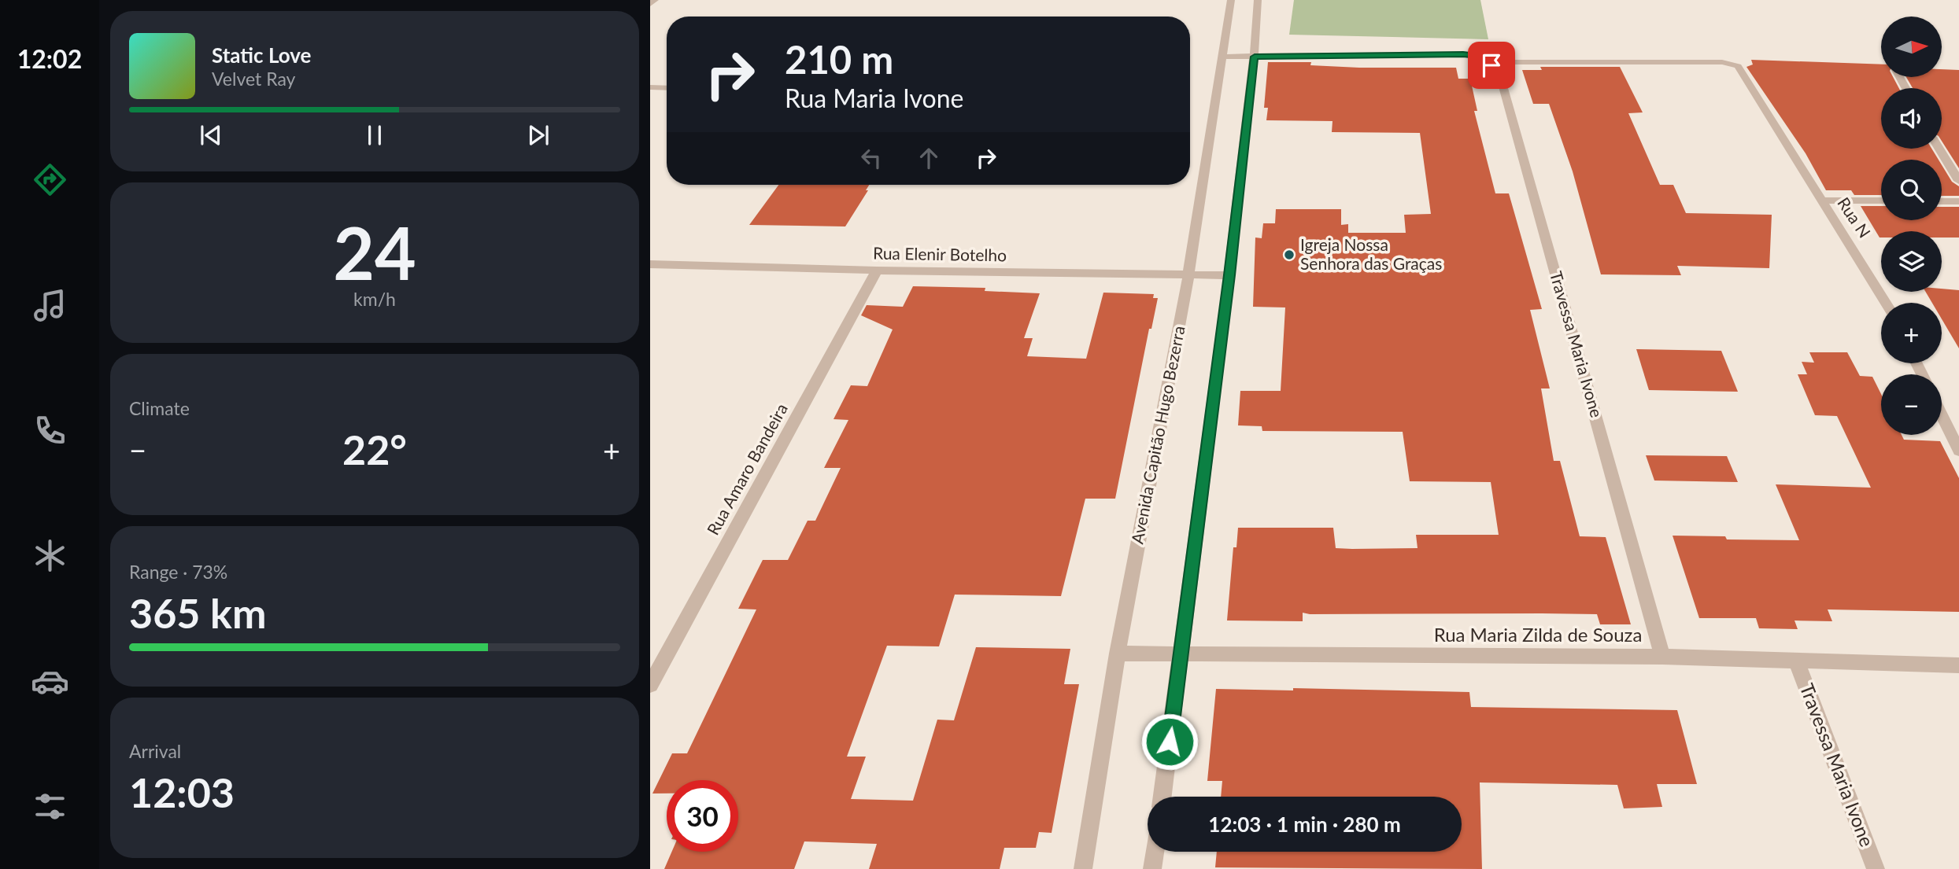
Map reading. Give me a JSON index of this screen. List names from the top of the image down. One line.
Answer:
{"streets":{"street":["Rua N","Rua Elenir Botelho","Travessa Maria Ivone","Avenida Capitão Hugo Bezerra","Rua Amaro Bandeira","Rua Maria Zilda de Souza"]},"crossings":[["Rua N","Travessa Maria Ivone"],["Rua Elenir Botelho","Avenida Capitão Hugo Bezerra"],["Rua Elenir Botelho","Rua Amaro Bandeira"],["Travessa Maria Ivone","Rua Maria Zilda de Souza"],["Avenida Capitão Hugo Bezerra","Rua Maria Zilda de Souza"]],"places":["Igreja Nossa Senhora das Graças"],"north":"right","page":{"tabs":"12:02","map_buttons":["+","−"],"turn":["210 m","Rua Maria Ivone"],"song":["Static Love","Velvet Ray"],"tile":[["24","km/h"],"Climate",["Range · 73%","365 km"],["Arrival","12:03"]],"heat":["−","22°","+"],"limit":"30","trip":"12:03 · 1 min · 280 m"}}
